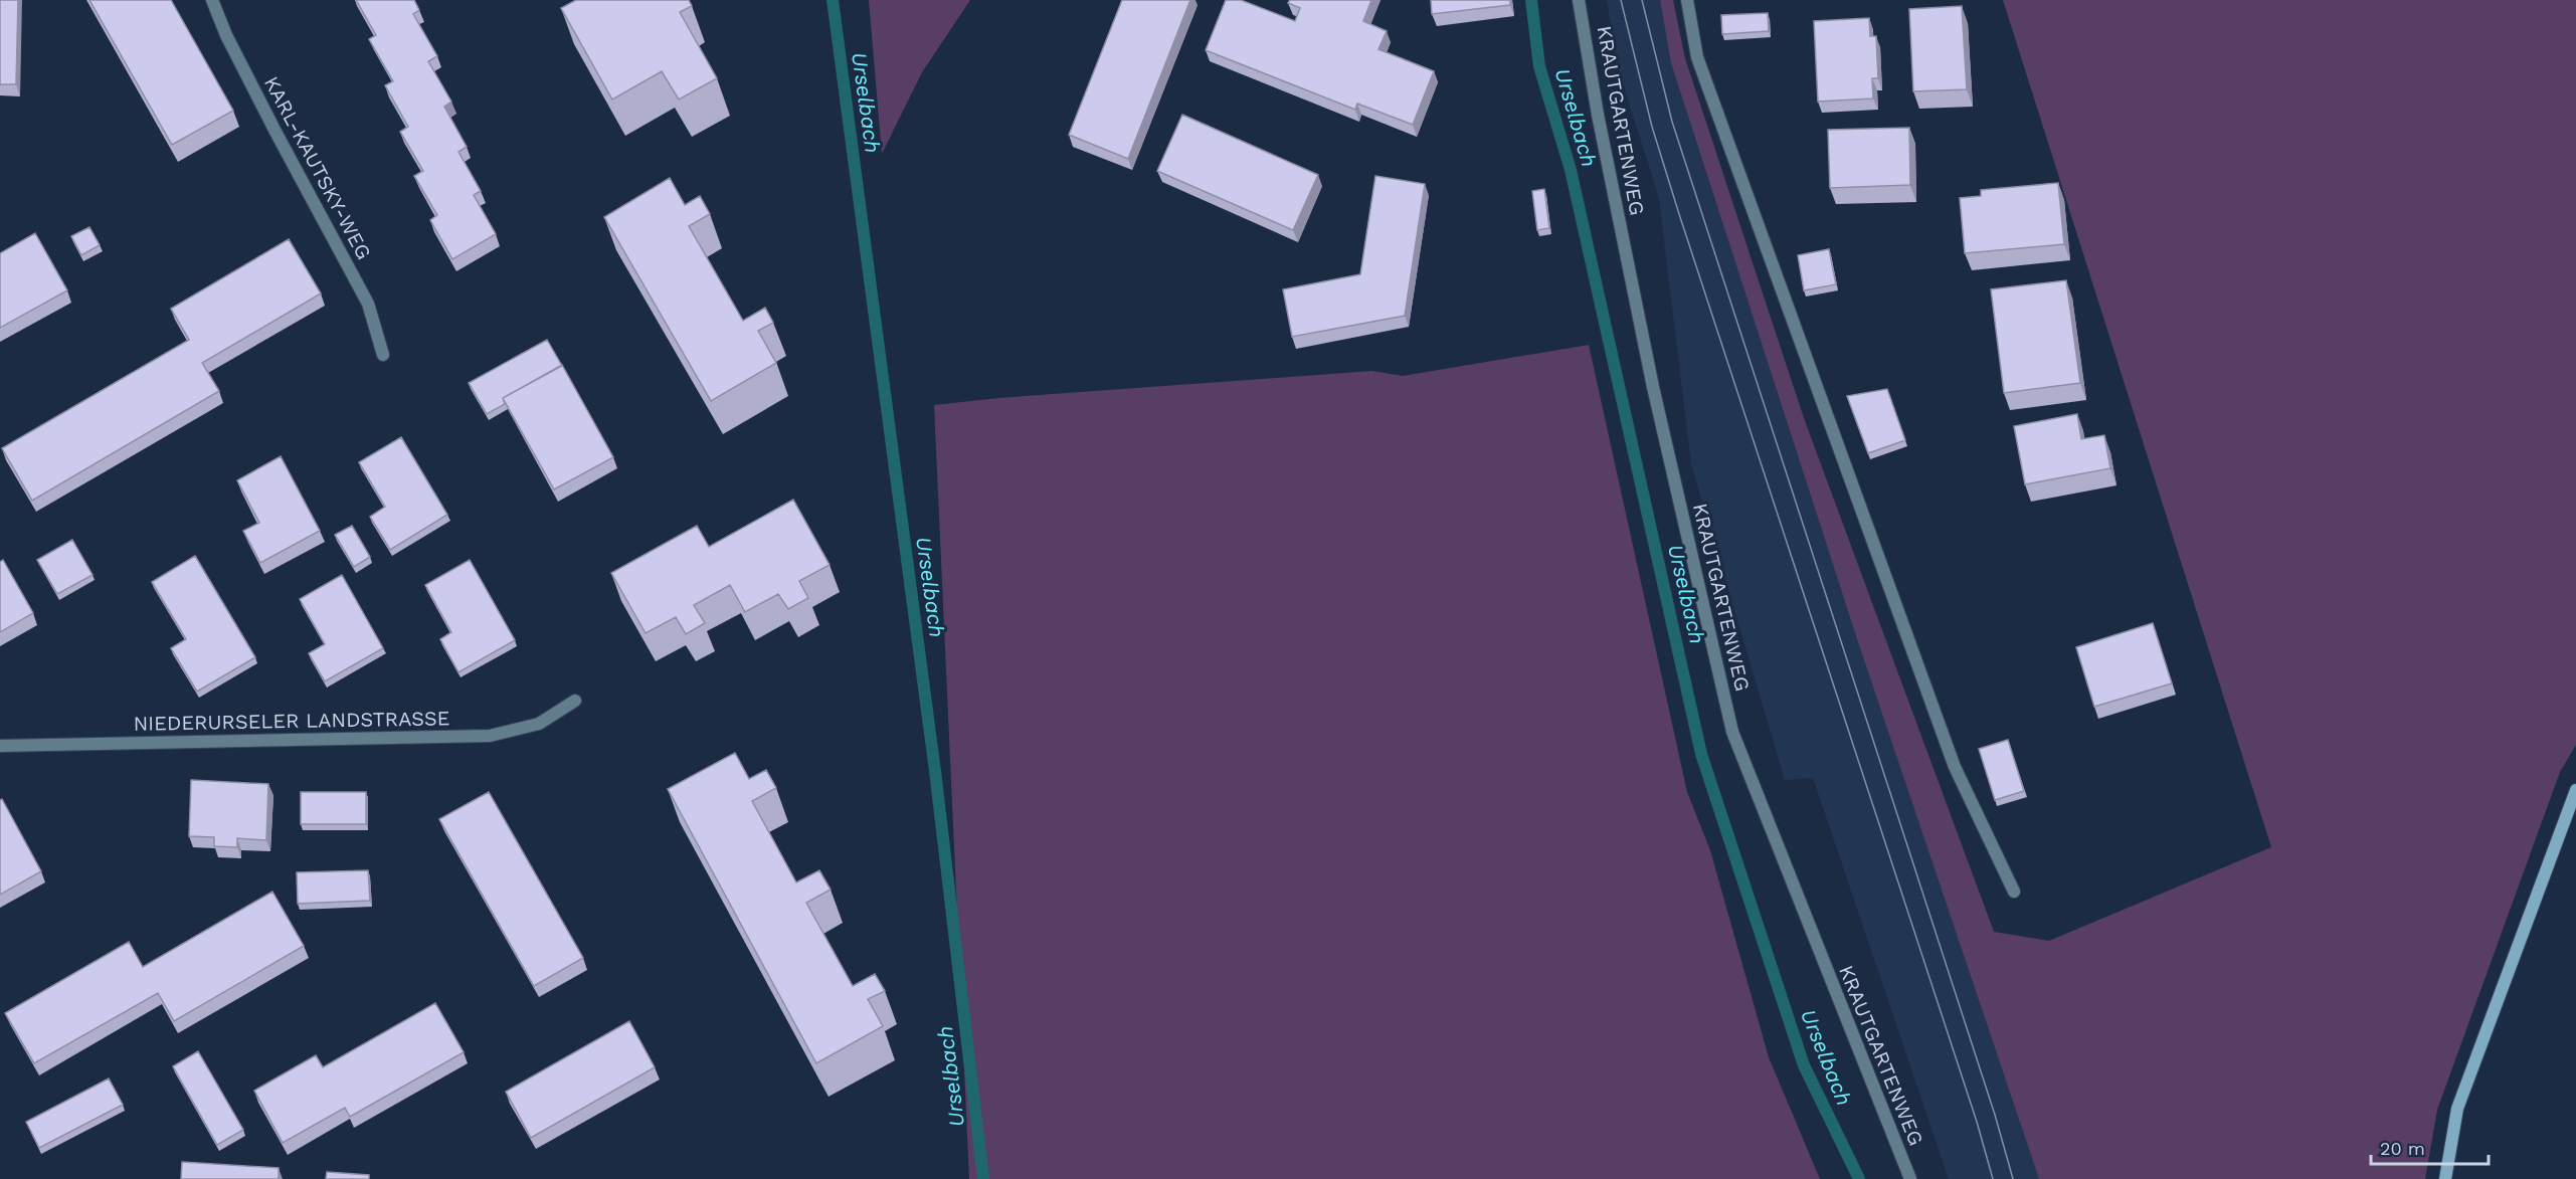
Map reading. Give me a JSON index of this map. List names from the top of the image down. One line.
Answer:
{"streets":{"street":["KRAUTGARTENWEG","KARL-KAUTSKY-WEG","NIEDERURSELER LANDSTRASSE"]},"water":["Urselbach"],"scale_bar":"20 m"}
